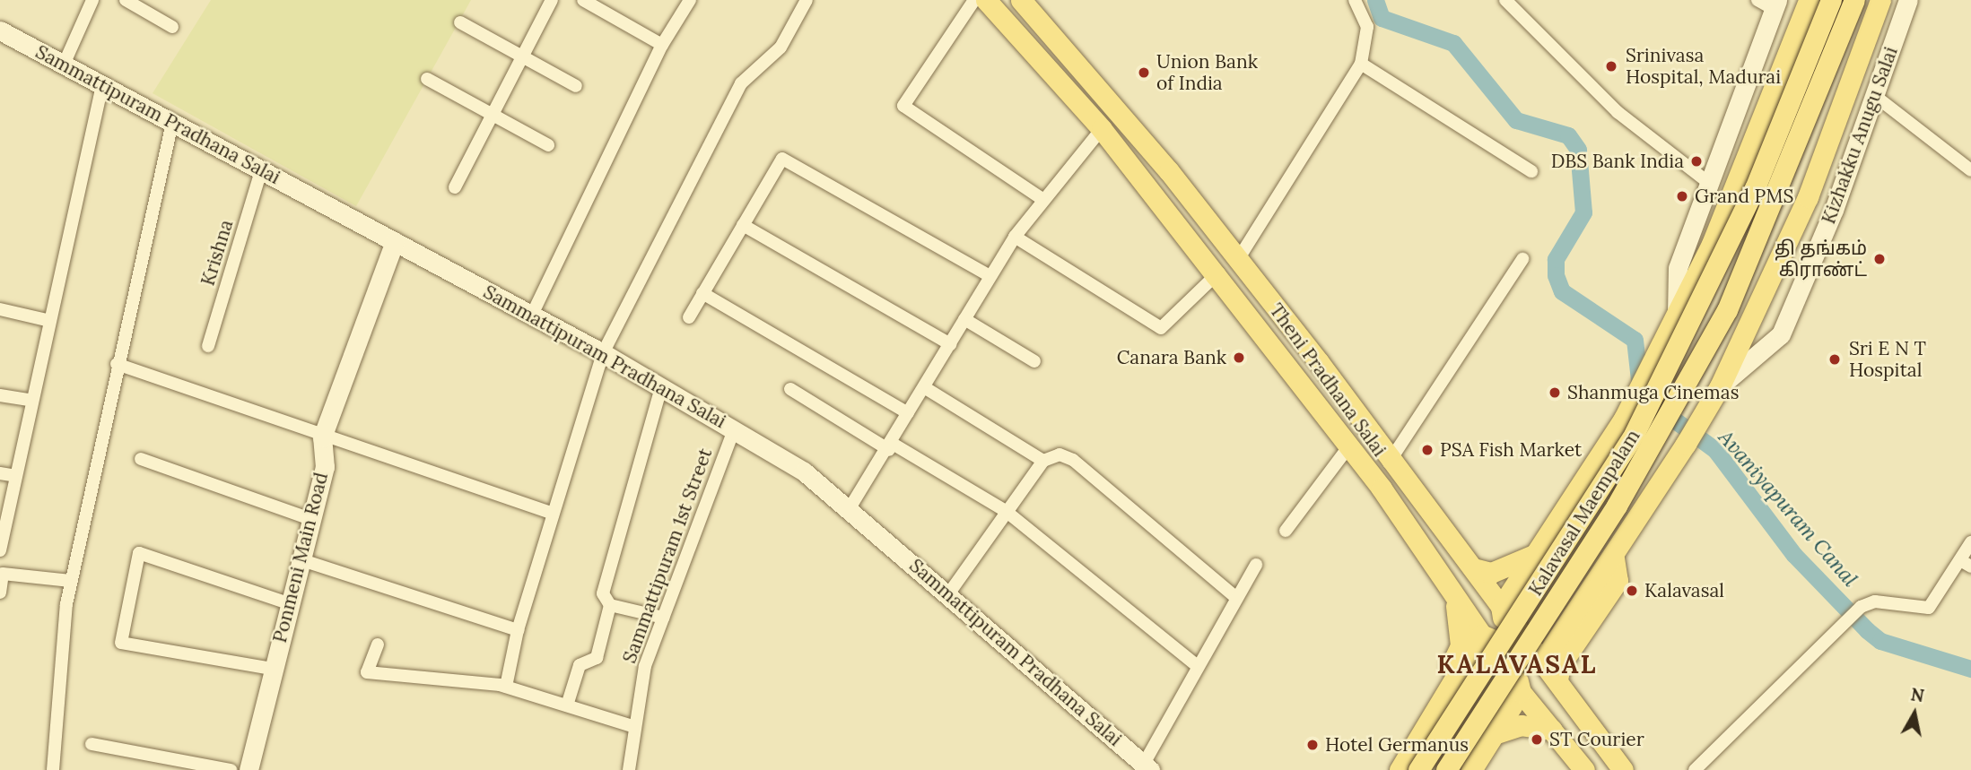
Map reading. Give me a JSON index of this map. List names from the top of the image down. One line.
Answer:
{"streets":{"main road":["Theni Pradhana Salai","Kalavasal Maempalam"],"street":["Sammattipuram Pradhana Salai","Kizhakku Anugu Salai","Krishna","Sammattipuram 1st Street","Ponmeni Main Road"]},"crossings":[["Sammattipuram Pradhana Salai","Krishna"],["Sammattipuram Pradhana Salai","Sammattipuram 1st Street"],["Sammattipuram Pradhana Salai","Ponmeni Main Road"]],"districts":["KALAVASAL"],"water":["Avaniyapuram Canal"],"places":["Srinivasa Hospital, Madurai","Union Bank of India","DBS Bank India","Grand PMS","தி தங்கம் கிராண்ட்","Canara Bank","Sri E N T Hospital","Shanmuga Cinemas","PSA Fish Market","Kalavasal","ST Courier","Hotel Germanus"],"north":"top"}
